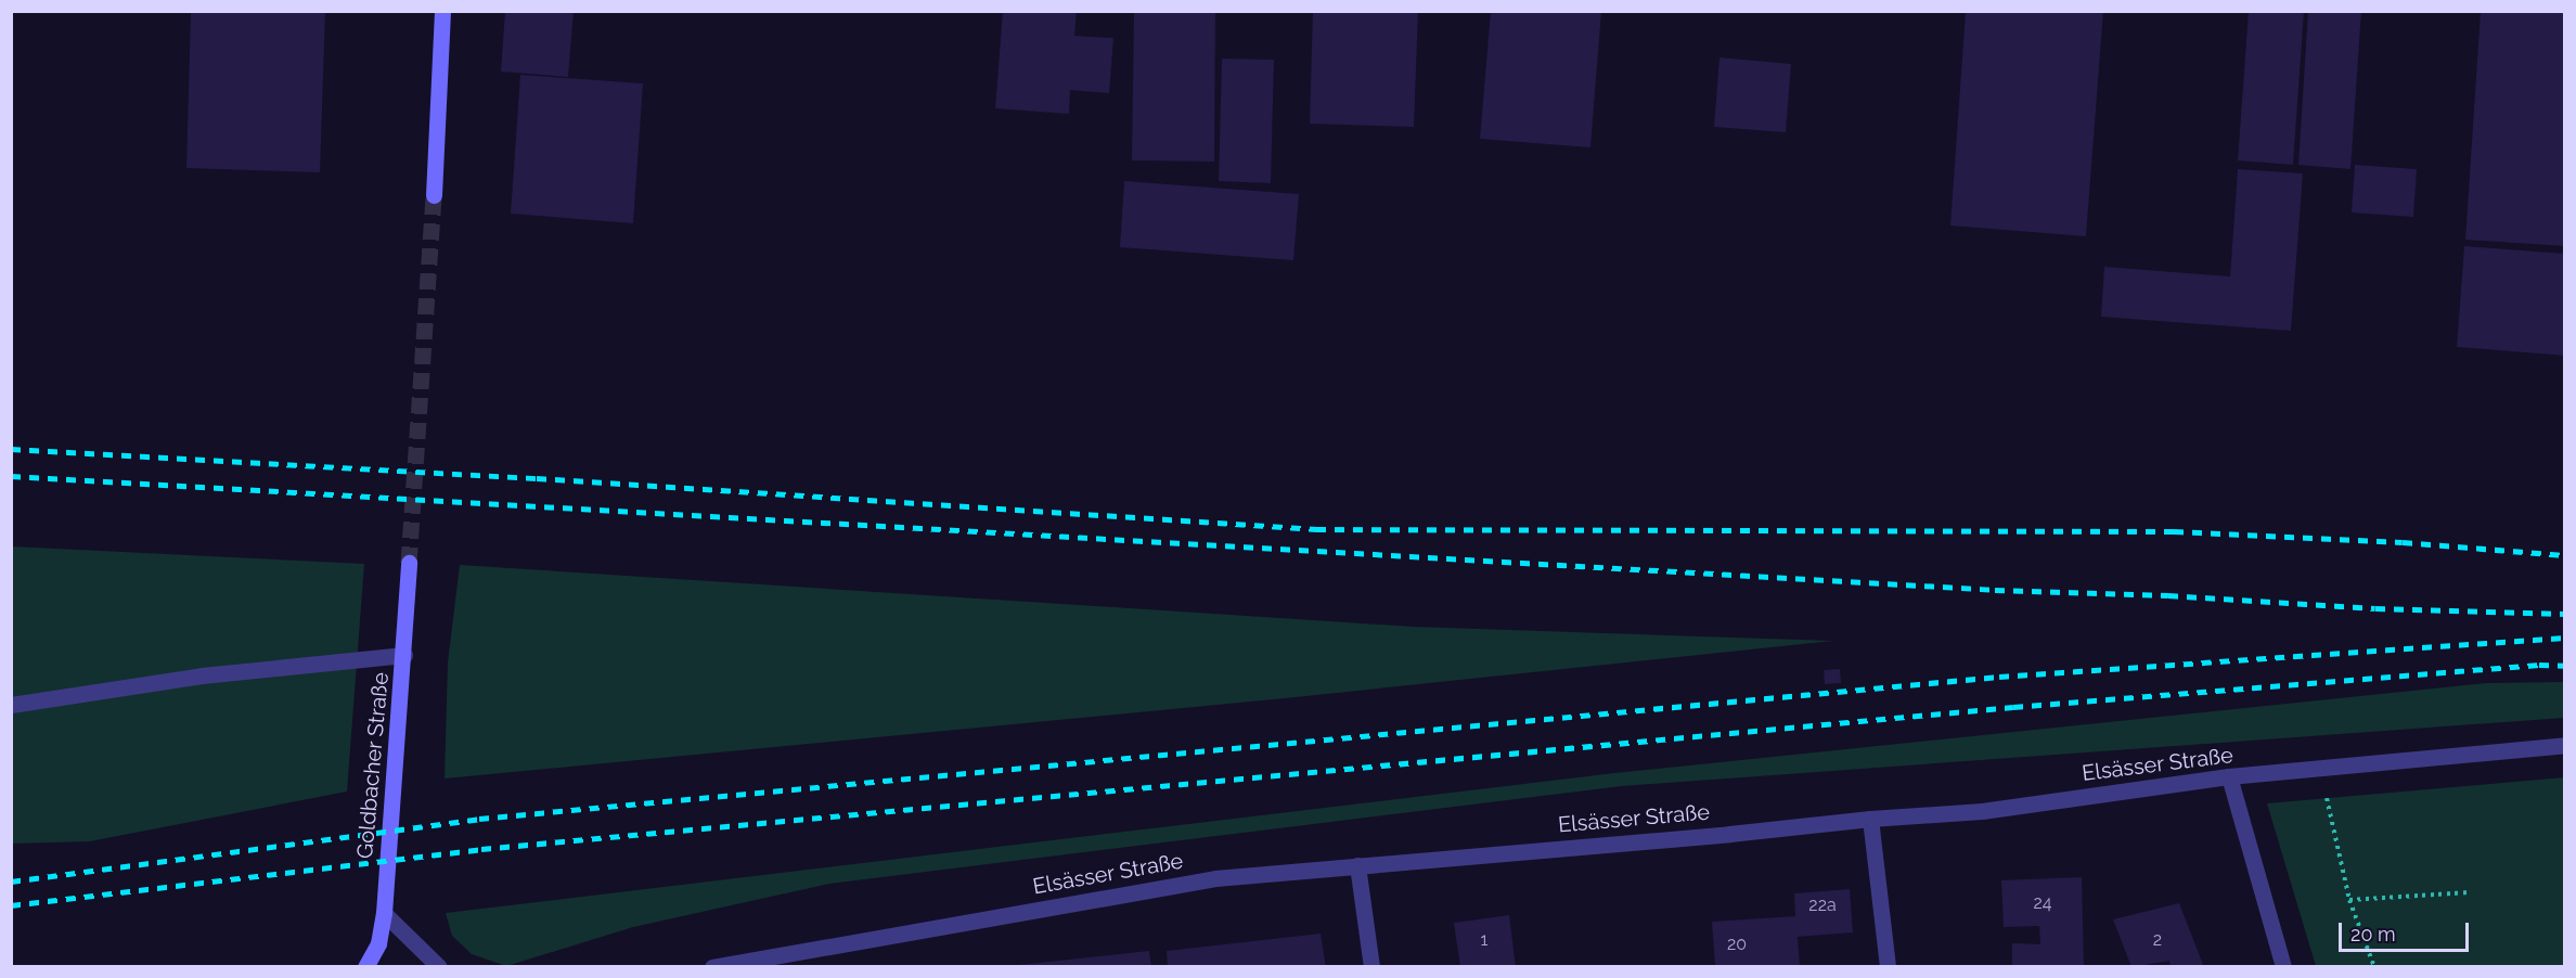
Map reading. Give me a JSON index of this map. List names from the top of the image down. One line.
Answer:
{"streets":{"main road":["Goldbacher Straße"],"street":["Elsässer Straße"]},"house_numbers":["24","22a","1","2","20"],"scale_bar":"20 m"}
